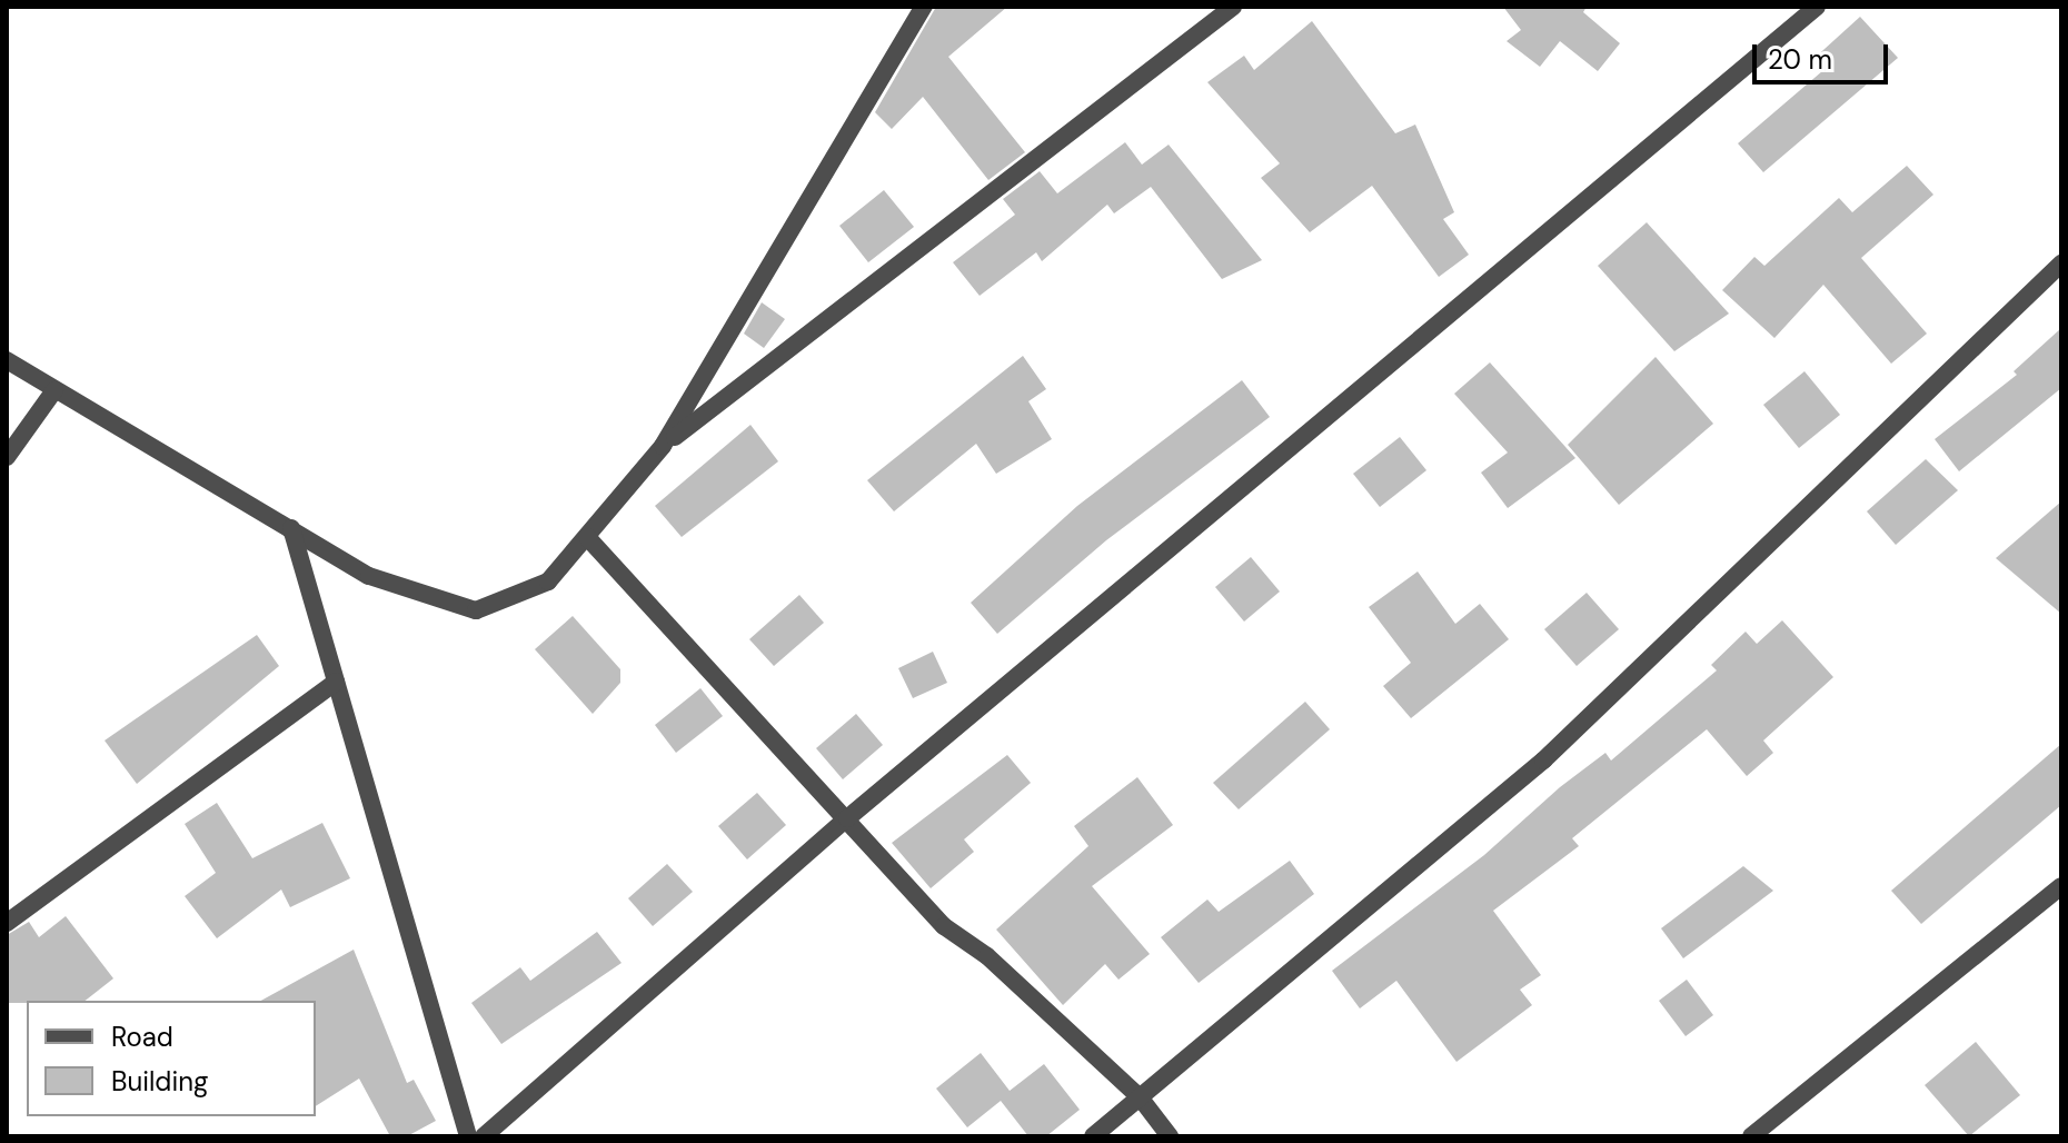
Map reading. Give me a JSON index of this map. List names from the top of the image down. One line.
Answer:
{"legend":["Road","Building"],"scale_bar":"20 m"}
